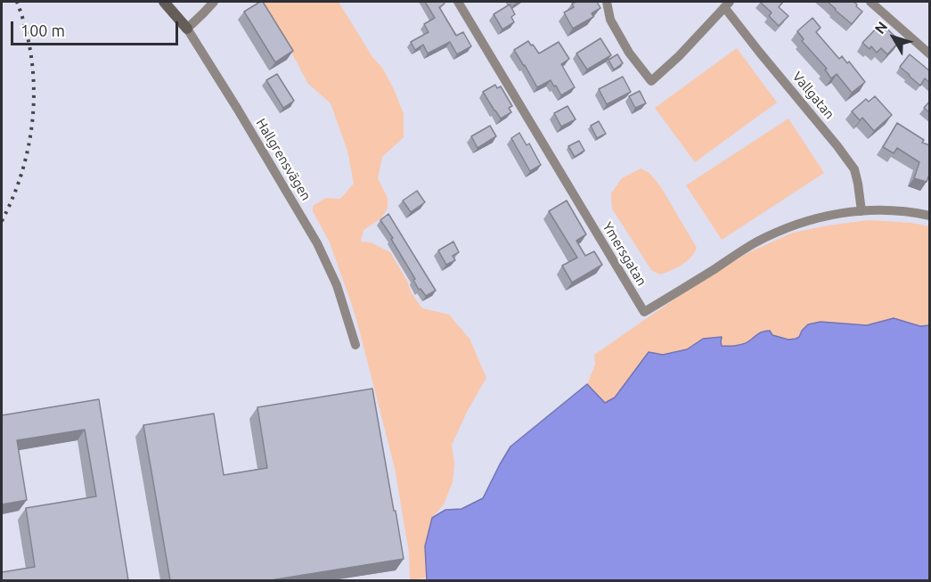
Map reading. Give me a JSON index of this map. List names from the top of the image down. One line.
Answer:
{"streets":{"street":["Vallgatan","Hallgrensvägen","Ymersgatan"]},"crossings":[["Vallgatan","Ymersgatan"]],"scale_bar":"100 m","north":"top left"}
